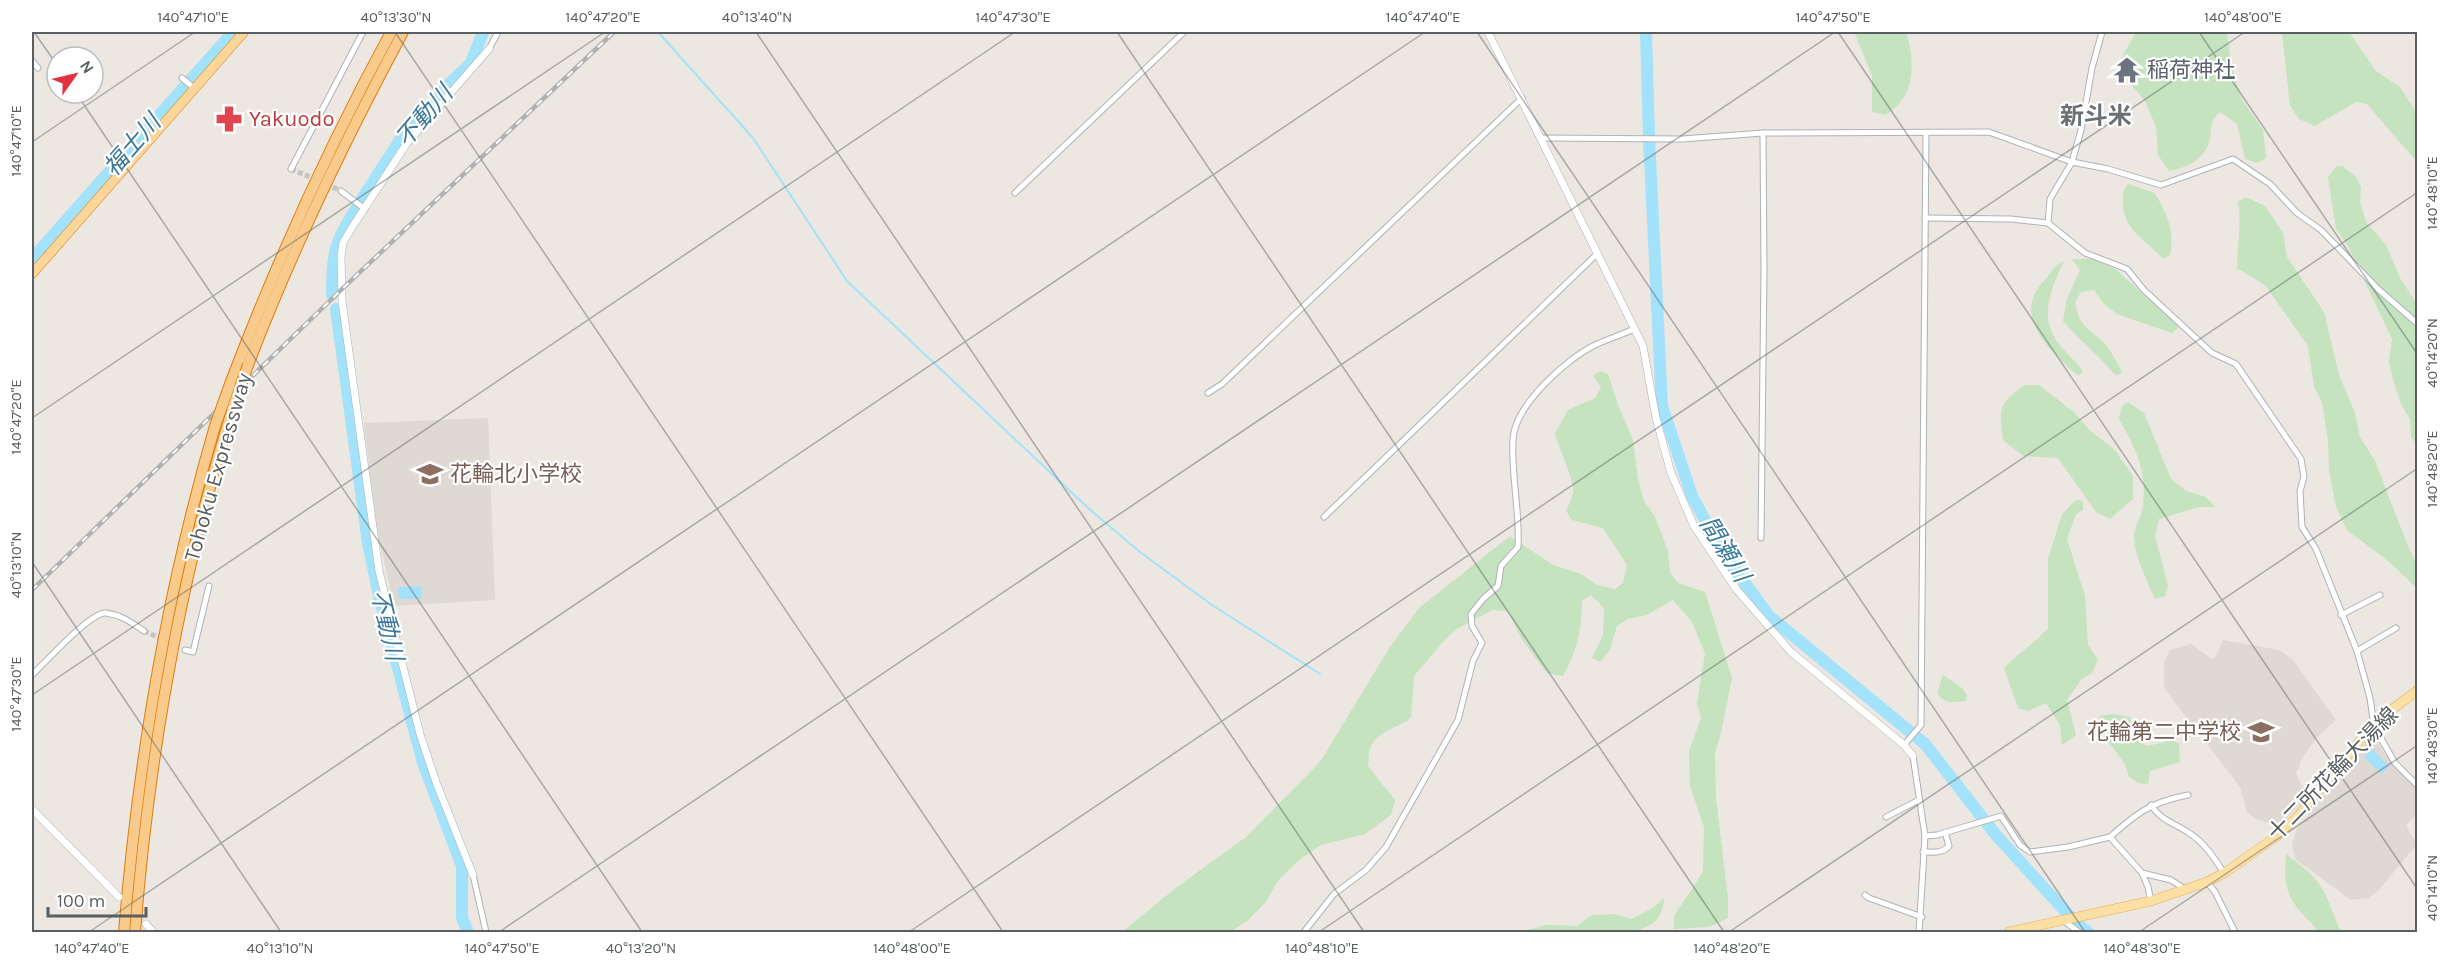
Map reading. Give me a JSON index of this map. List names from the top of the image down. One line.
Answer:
{"streets":{"highway":["Tohoku Expressway"],"main road":["十二所花輪大湯線"]},"districts":["新斗米"],"water":["不動川","福士川","間瀬川"],"places":{"temple":["稲荷神社"],"pharmacy":["Yakuodo"],"school or university":["花輪北小学校","花輪第二中学校"]},"scale_bar":"100 m","north":"top right","coordinates":["140°47'10\"E","40°13'30\"N","140°47'20\"E","40°13'40\"N","140°47'30\"E","140°47'40\"E","140°47'50\"E","140°48'00\"E","140°48'10\"E","40°14'20\"N","140°48'20\"E","40°13'10\"N","140°48'30\"E","40°14'10\"N","40°13'20\"N"]}
